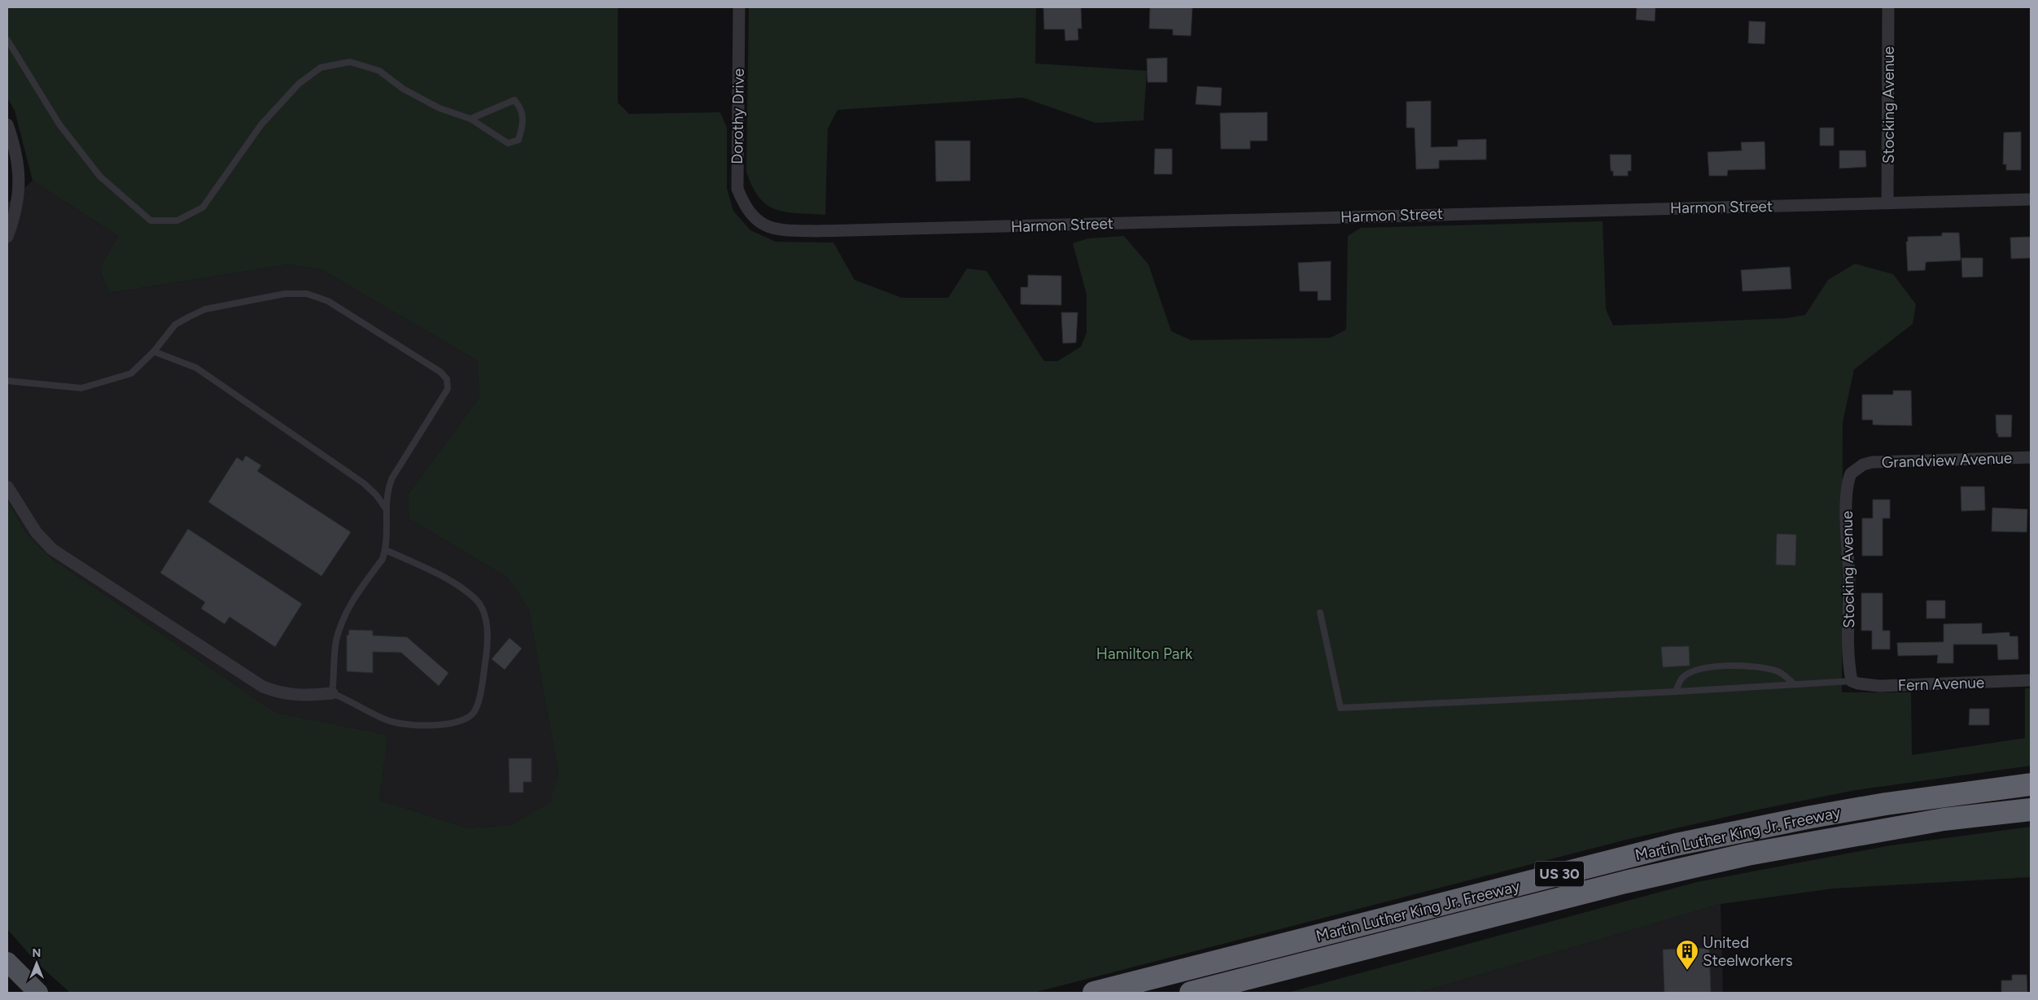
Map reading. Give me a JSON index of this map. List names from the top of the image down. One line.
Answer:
{"streets":{"highway":["Martin Luther King Jr. Freeway","US 30"],"street":["Stocking Avenue","Dorothy Drive","Harmon Street","Grandview Avenue","Fern Avenue"]},"crossings":[["Stocking Avenue","Harmon Street"],["Stocking Avenue","Grandview Avenue"],["Stocking Avenue","Fern Avenue"],["Dorothy Drive","Harmon Street"]],"parks":["Hamilton Park"],"places":{"building":["United Steelworkers"]},"north":"top"}
